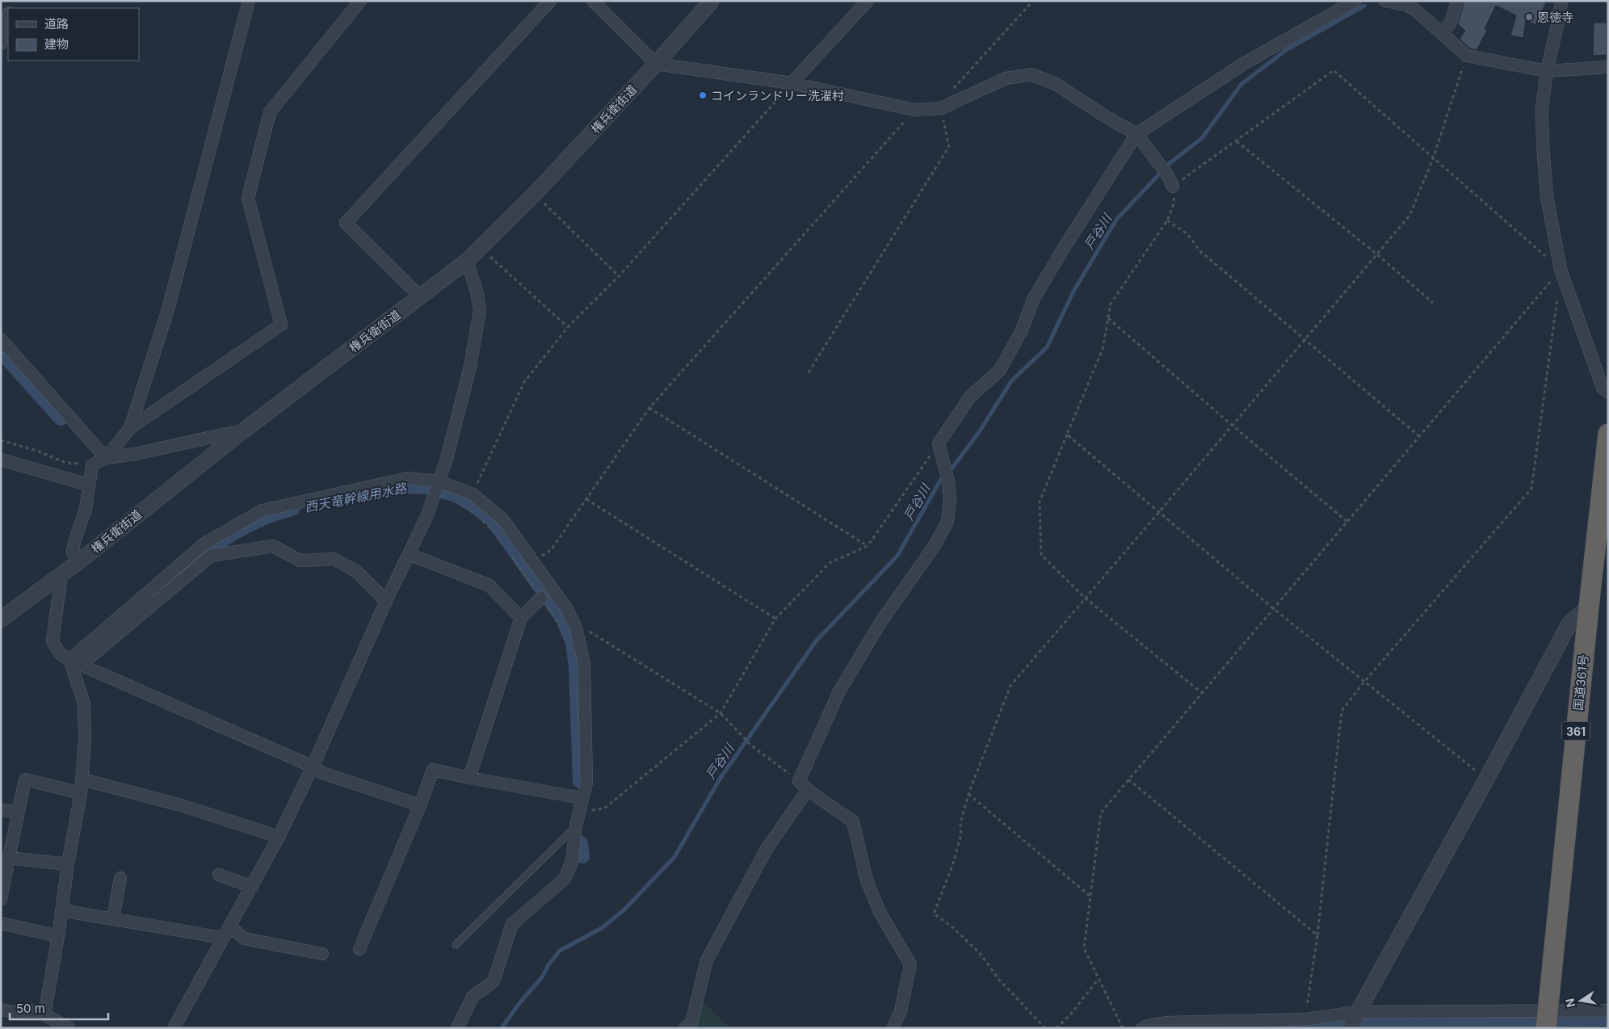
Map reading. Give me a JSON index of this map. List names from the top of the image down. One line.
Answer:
{"streets":{"highway":["国道361号","361"],"street":["権兵衛街道"]},"water":["戸谷川","西天竜幹線用水路"],"places":["恩徳寺","コインランドリー洗濯村"],"legend":["道路","建物"],"scale_bar":"50 m","north":"left"}
